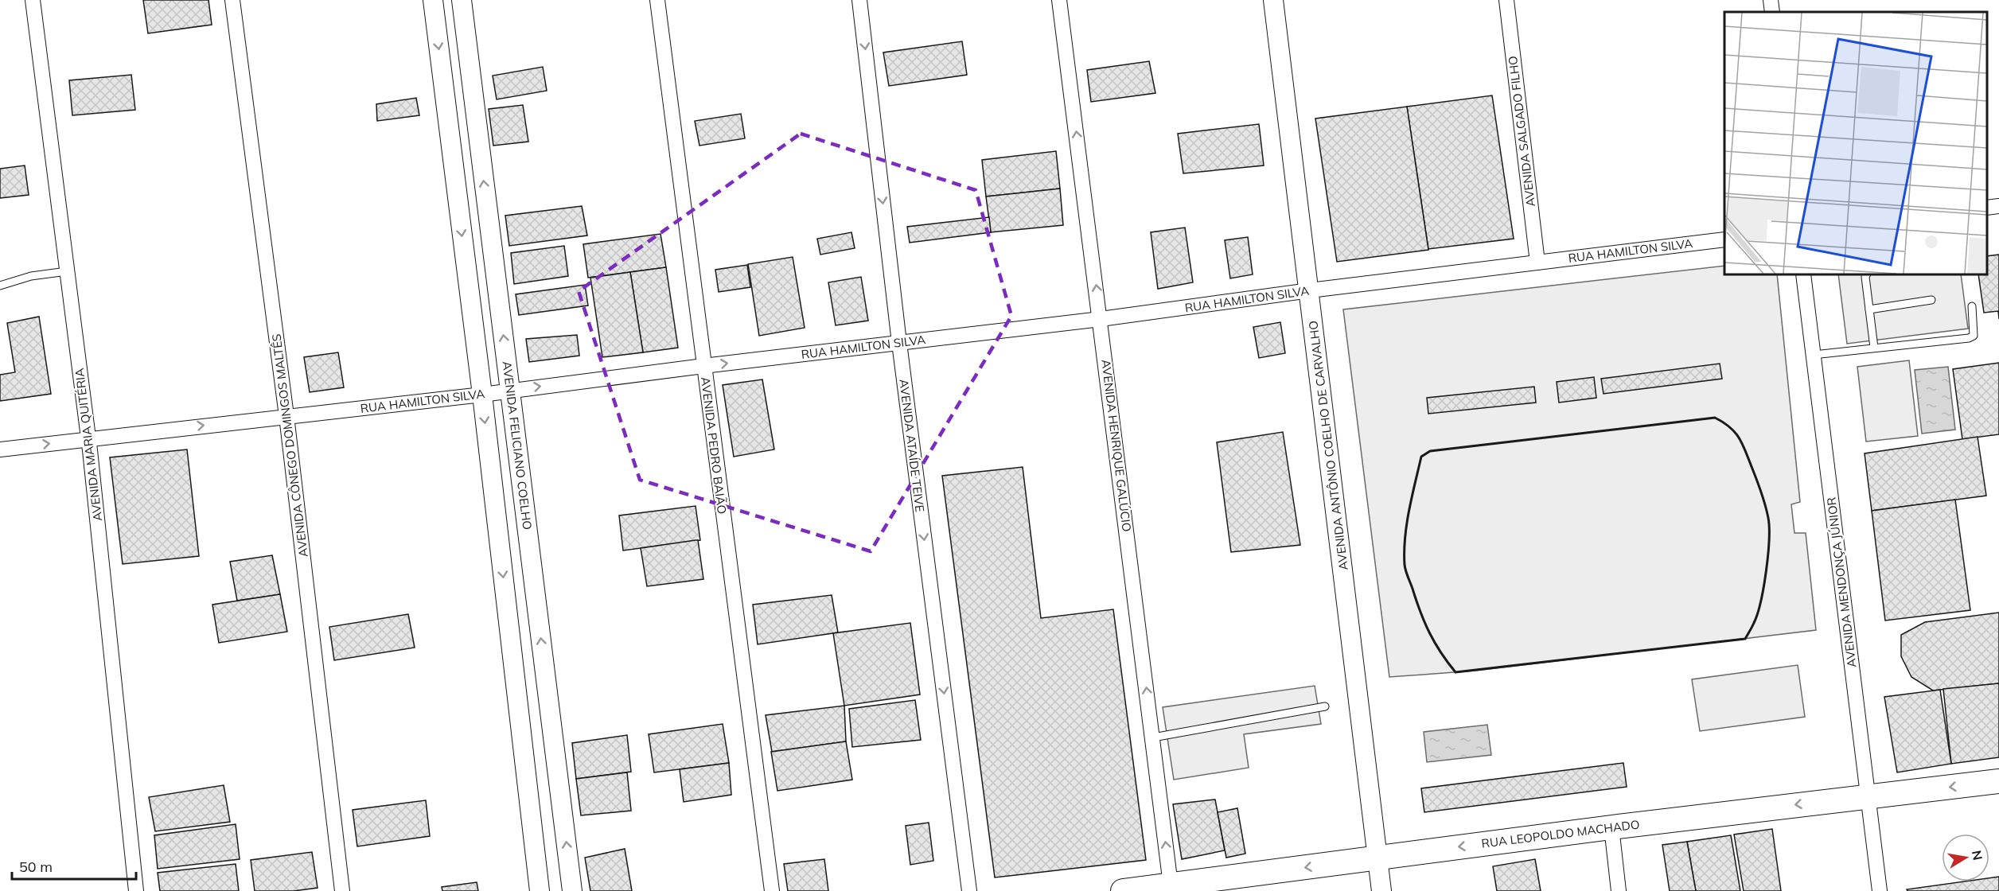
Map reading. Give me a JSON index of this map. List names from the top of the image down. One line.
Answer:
{"streets":{"main road":["RUA LEOPOLDO MACHADO"],"street":["AVENIDA SALGADO FILHO","RUA HAMILTON SILVA","AVENIDA MARIA QUITÉRIA","AVENIDA CÔNEGO DOMINGOS MALTÊS","AVENIDA FELICIANO COELHO","AVENIDA PEDRO BAIÃO","AVENIDA ATAÍDE TEIVE","AVENIDA HENRIQUE GALÚCIO","AVENIDA ANTÔNIO COELHO DE CARVALHO","AVENIDA MENDONÇA JÚNIOR"]},"crossings":[["AVENIDA SALGADO FILHO","RUA HAMILTON SILVA"],["RUA HAMILTON SILVA","AVENIDA MARIA QUITÉRIA"],["RUA HAMILTON SILVA","AVENIDA CÔNEGO DOMINGOS MALTÊS"],["RUA HAMILTON SILVA","AVENIDA FELICIANO COELHO"],["RUA HAMILTON SILVA","AVENIDA PEDRO BAIÃO"],["RUA HAMILTON SILVA","AVENIDA ATAÍDE TEIVE"],["RUA HAMILTON SILVA","AVENIDA HENRIQUE GALÚCIO"],["RUA HAMILTON SILVA","AVENIDA ANTÔNIO COELHO DE CARVALHO"],["AVENIDA HENRIQUE GALÚCIO","RUA LEOPOLDO MACHADO"],["AVENIDA ANTÔNIO COELHO DE CARVALHO","RUA LEOPOLDO MACHADO"],["AVENIDA MENDONÇA JÚNIOR","RUA LEOPOLDO MACHADO"]],"one_way":["RUA HAMILTON SILVA","AVENIDA ATAÍDE TEIVE","AVENIDA HENRIQUE GALÚCIO","RUA LEOPOLDO MACHADO"],"scale_bar":"50 m","north":"right"}
